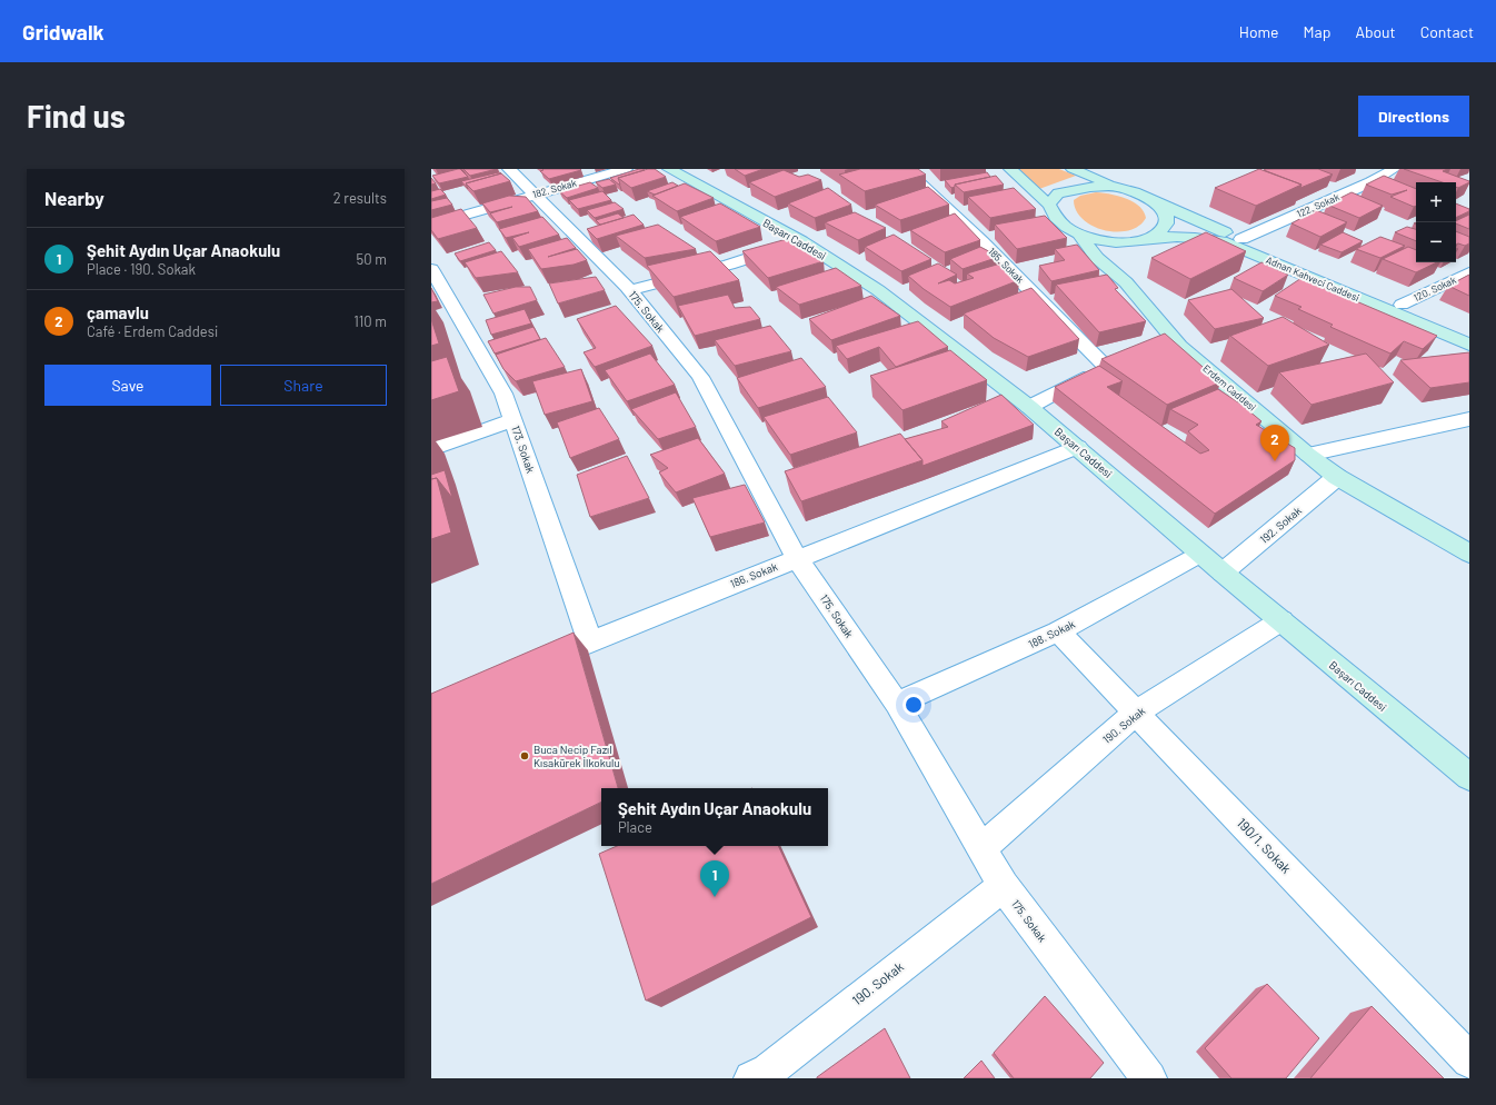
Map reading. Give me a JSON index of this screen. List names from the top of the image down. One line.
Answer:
{"streets":{"main road":["Başarı Caddesi","Adnan Kahveci Caddesi","Erdem Caddesi"],"street":["182. Sokak","122. Sokak","185. Sokak","120. Sokak","175. Sokak","173. Sokak","192. Sokak","186. Sokak","188. Sokak","190. Sokak","190/1. Sokak"]},"crossings":[["182. Sokak","175. Sokak"],["122. Sokak","Adnan Kahveci Caddesi"],["Başarı Caddesi","185. Sokak"],["Başarı Caddesi","192. Sokak"],["Başarı Caddesi","186. Sokak"],["Başarı Caddesi","188. Sokak"],["Başarı Caddesi","190. Sokak"],["Adnan Kahveci Caddesi","120. Sokak"],["Adnan Kahveci Caddesi","Erdem Caddesi"],["175. Sokak","186. Sokak"],["175. Sokak","188. Sokak"],["175. Sokak","190. Sokak"],["Erdem Caddesi","192. Sokak"],["173. Sokak","186. Sokak"],["188. Sokak","190/1. Sokak"],["190. Sokak","190/1. Sokak"]],"places":["Buca Necip Fazıl Kısakürek İlkokulu"],"page":{"header":"Gridwalk","nav":["Home","Map","About","Contact"],"buttons":["Directions",["Save","Share"]],"title":"Find us","heading":["Nearby","2 results"],"map_buttons":["+","−"],"list":[{"mark":"1","name":"Şehit Aydın Uçar Anaokulu","note":"Place · 190. Sokak","value":"50 m"},{"mark":"2","name":"çamavlu","note":"Café · Erdem Caddesi","value":"110 m"}],"pins":["2","1"],"popup":["Şehit Aydın Uçar Anaokulu","Place"]}}
